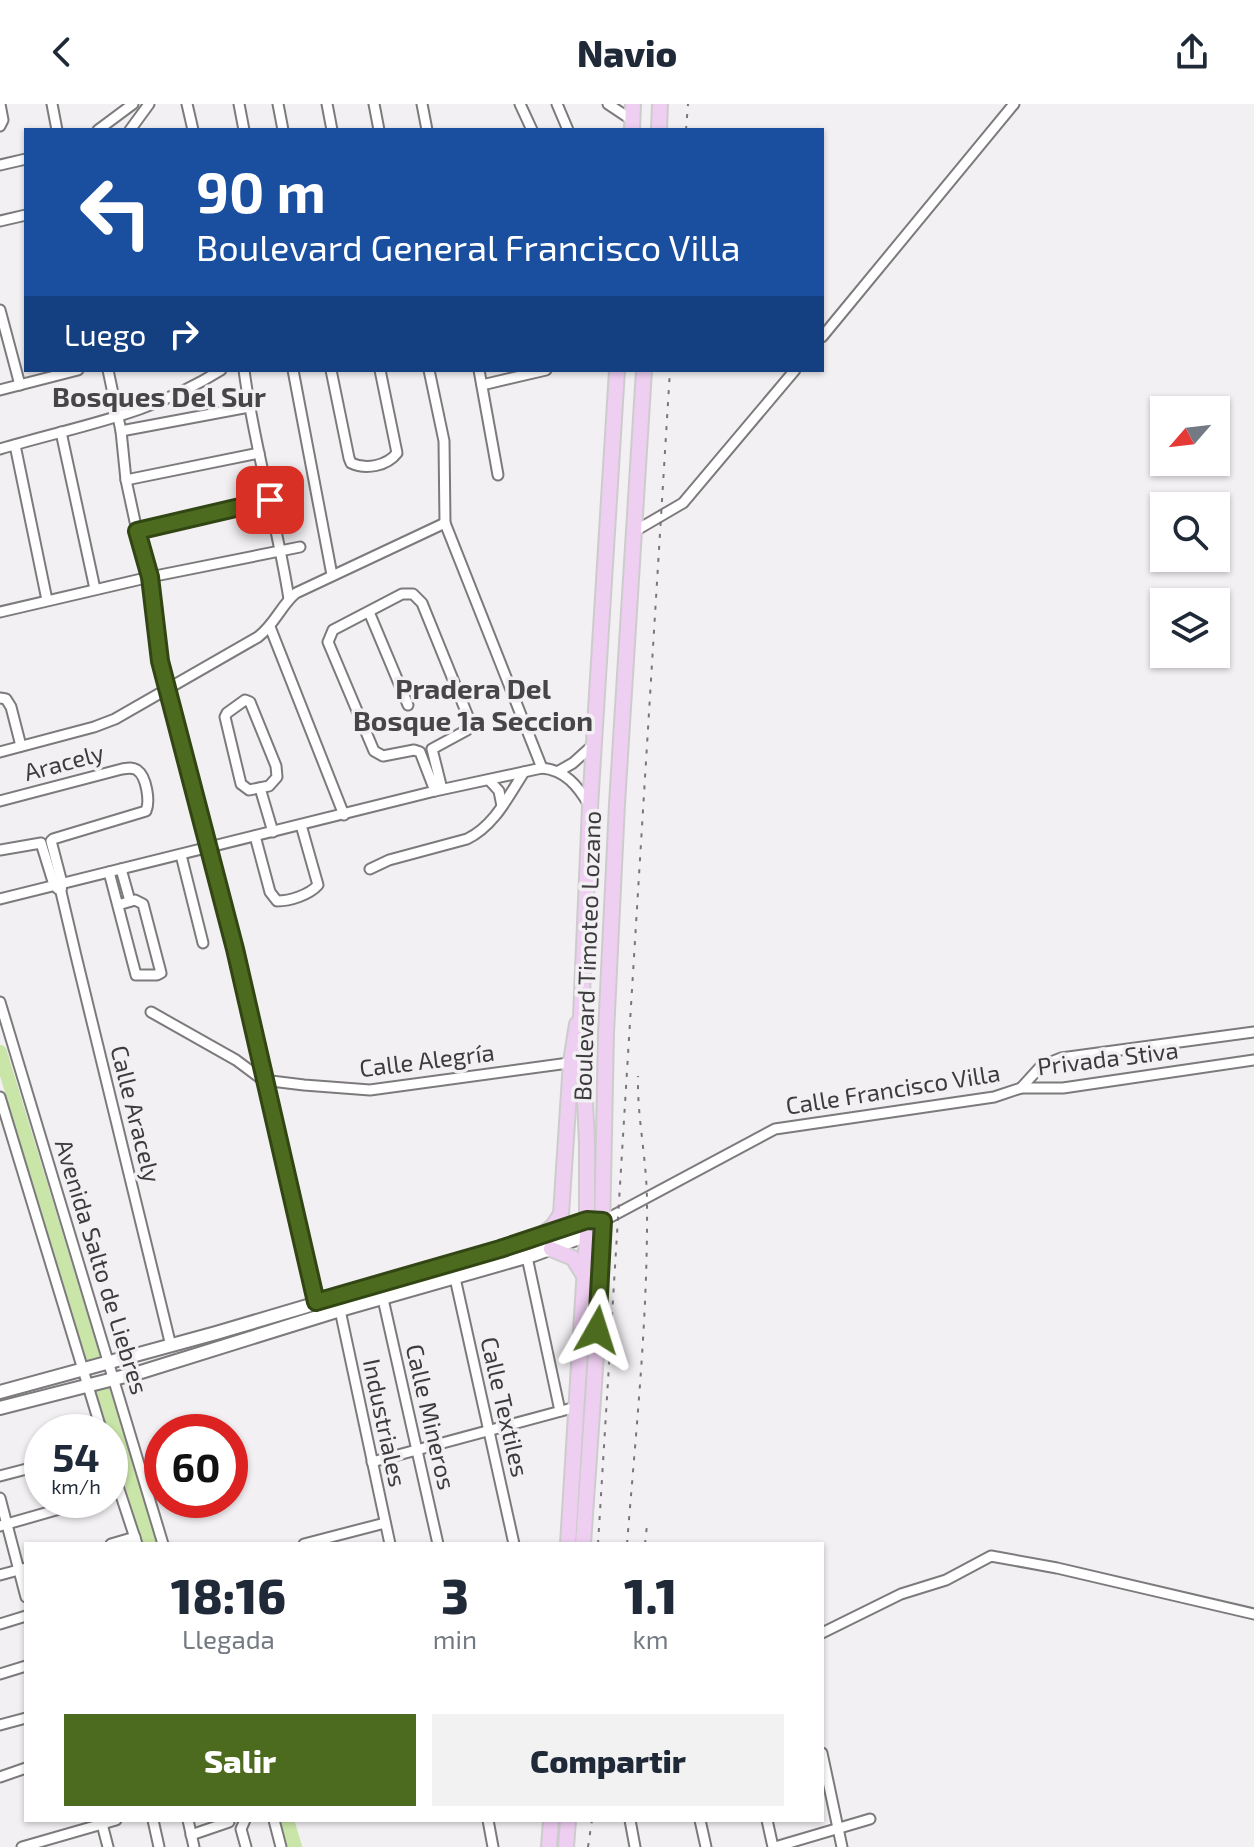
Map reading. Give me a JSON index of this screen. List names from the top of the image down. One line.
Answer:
{"streets":{"main road":["Boulevard Timoteo Lozano"],"street":["Aracely","Privada Stiva","Calle Alegría","Calle Francisco Villa","Calle Aracely","Avenida Salto de Liebres","Calle Textiles","Calle Mineros","Industriales"]},"crossings":[["Aracely","Calle Aracely"],["Boulevard Timoteo Lozano","Calle Alegría"],["Boulevard Timoteo Lozano","Calle Francisco Villa"],["Privada Stiva","Calle Francisco Villa"]],"districts":["Bosques Del Sur","Pradera Del Bosque 1a Seccion"],"north":"bottom left","page":{"header":"Navio","turn":["90 m","Boulevard General Francisco Villa"],"then":"Luego","speed":"54 km/h","limit":"60","eta":["18:16","Llegada","3","min","1.1","km"],"buttons":["Salir","Compartir"]}}
